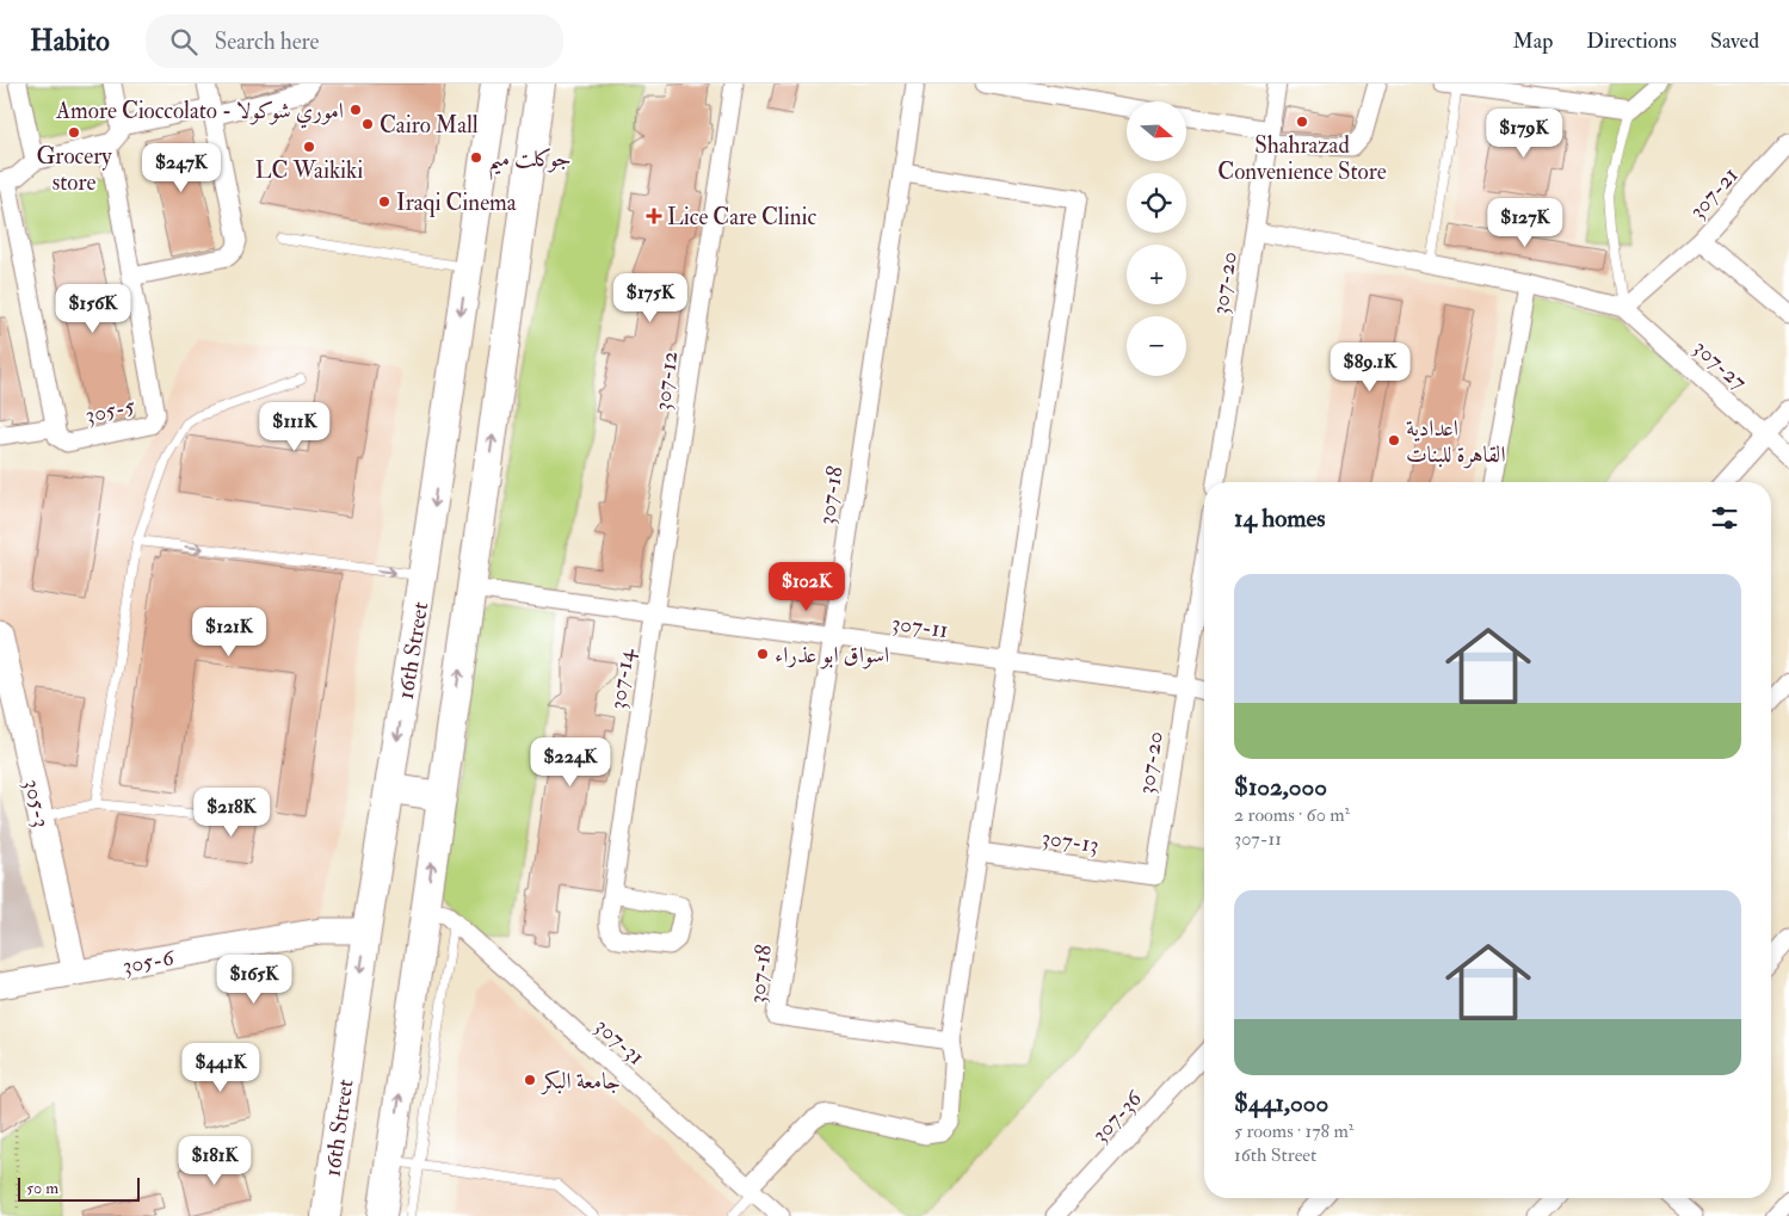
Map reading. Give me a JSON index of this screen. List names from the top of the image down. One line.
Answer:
{"streets":{"main road":["16th Street"],"street":["307-21","307-20","307-27","307-12","305-5","307-18","307-11","307-14","305-3","307-13","305-6","307-31","307-36"]},"crossings":[["307-20","307-11"],["307-20","307-13"],["307-12","307-11"],["307-12","307-14"],["307-18","307-11"],["307-11","307-14"],["16th Street","305-6"],["305-3","305-6"]],"places":{"other":["Amore Cioccolato - اموري شوكولا","Shahrazad Convenience Store","Cairo Mall","Grocery store","LC Waikiki","جوكلت ميم","Iraqi Cinema","اعدادية القاهرة للبنات","اسواق ابو عذراء","جامعة البكر"],"health":["Lice Care Clinic"]},"scale_bar":"50 m","north":"right","page":{"header":"Habito","search":"Search here","nav":["Map","Directions","Saved"],"map_buttons":["+","−"],"price":["$179K","$247K","$127K","$175K","$156K","$89.1K","$111K","$102K","$121K","$224K","$218K","$165K","$441K","$181K"],"heading":"14 homes","list":[{"name":"$102,000","note":"2 rooms · 60 m² · 307-11"},{"name":"$441,000","note":"5 rooms · 178 m² · 16th Street"}],"scale":"50 m"}}
